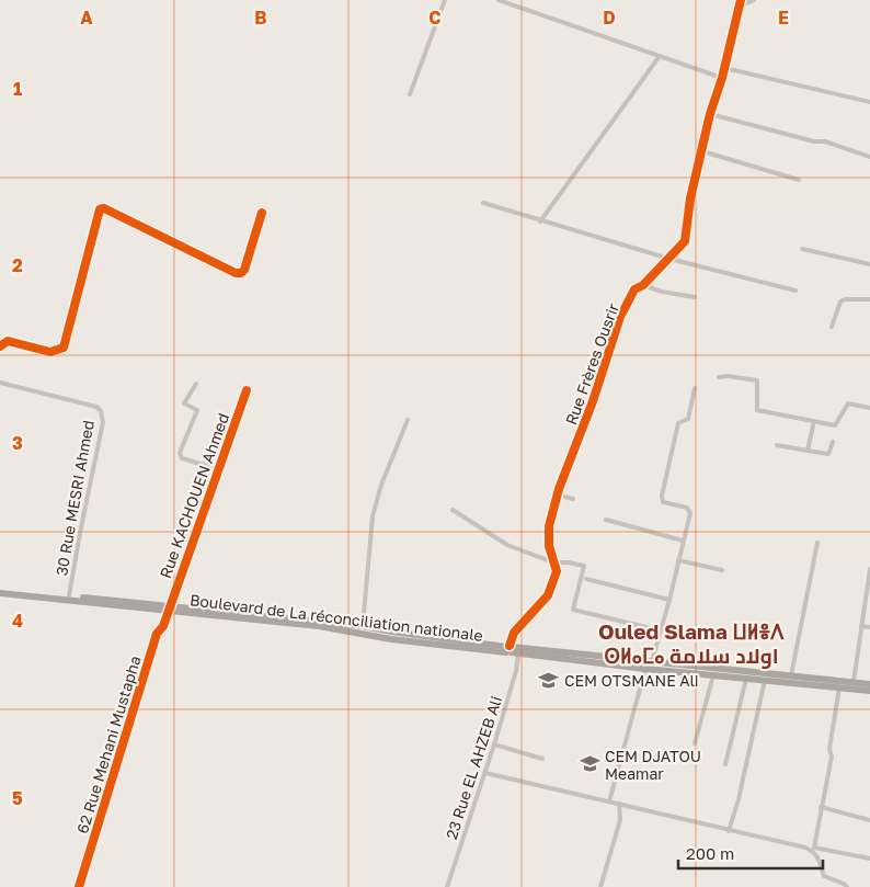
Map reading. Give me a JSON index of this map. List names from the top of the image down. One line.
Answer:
{"streets":{"highway":["Boulevard de La réconciliation nationale"],"street":["Rue Frères Ousrir","Rue KACHOUEN Ahmed","30 Rue MESRI Ahmed","62 Rue Mehani Mustapha","23 Rue EL AHZEB Ali"]},"crossings":[["Rue Frères Ousrir","Boulevard de La réconciliation nationale"],["Rue Frères Ousrir","23 Rue EL AHZEB Ali"],["Rue KACHOUEN Ahmed","Boulevard de La réconciliation nationale"],["Rue KACHOUEN Ahmed","62 Rue Mehani Mustapha"],["Boulevard de La réconciliation nationale","62 Rue Mehani Mustapha"],["Boulevard de La réconciliation nationale","23 Rue EL AHZEB Ali"]],"districts":["Ouled Slama ⵡⵍⴻⴷ ⵙⵍⴰⵎⴰ اولاد سلامة"],"places":{"school or university":["CEM OTSMANE Ali","CEM DJATOU Meamar"]},"scale_bar":"200 m","grid":{"columns":["A","B","C","D","E"],"rows":["1","2","3","4","5"]}}
